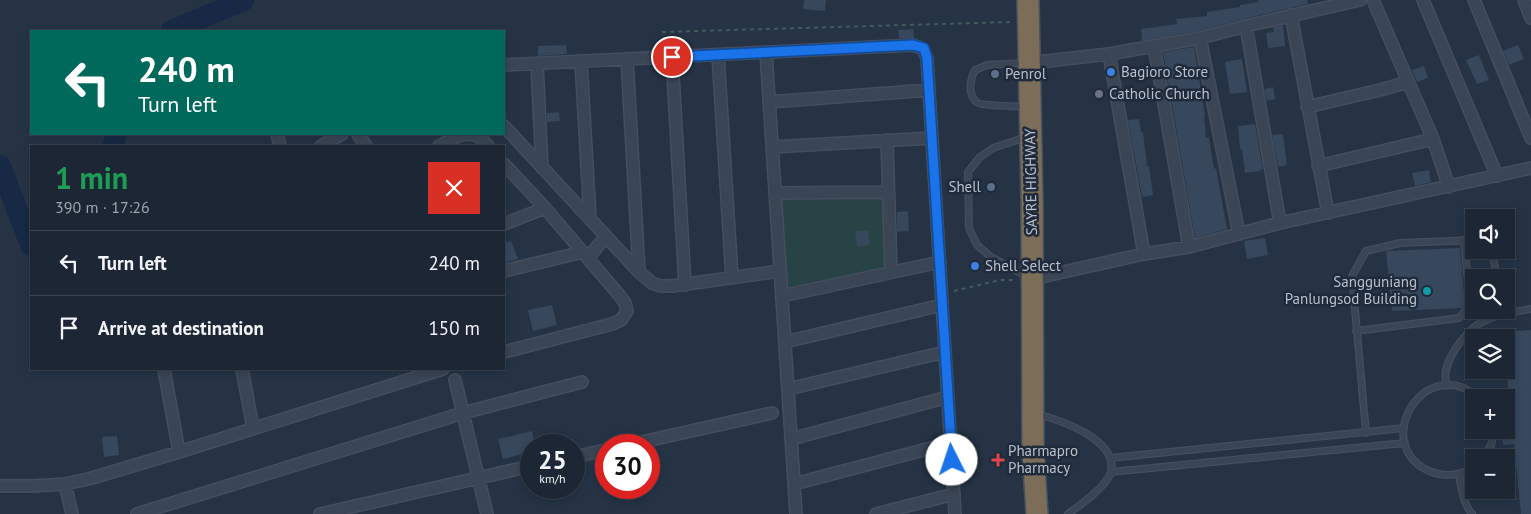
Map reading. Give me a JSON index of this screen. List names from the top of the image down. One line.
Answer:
{"streets":{"highway":["SAYRE HIGHWAY"]},"places":{"other":["Bagioro Store","Penrol","Catholic Church","Shell","Shell Select","Sangguniang Panlungsod Building"],"health":["Pharmapro Pharmacy"]},"page":{"turn":["240 m","Turn left"],"heading":["1 min","390 m · 17:26"],"map_buttons":["+","−"],"list":[{"name":"Turn left","value":"240 m"},{"name":"Arrive at destination","value":"150 m"}],"speed":"25 km/h","limit":"30"}}
